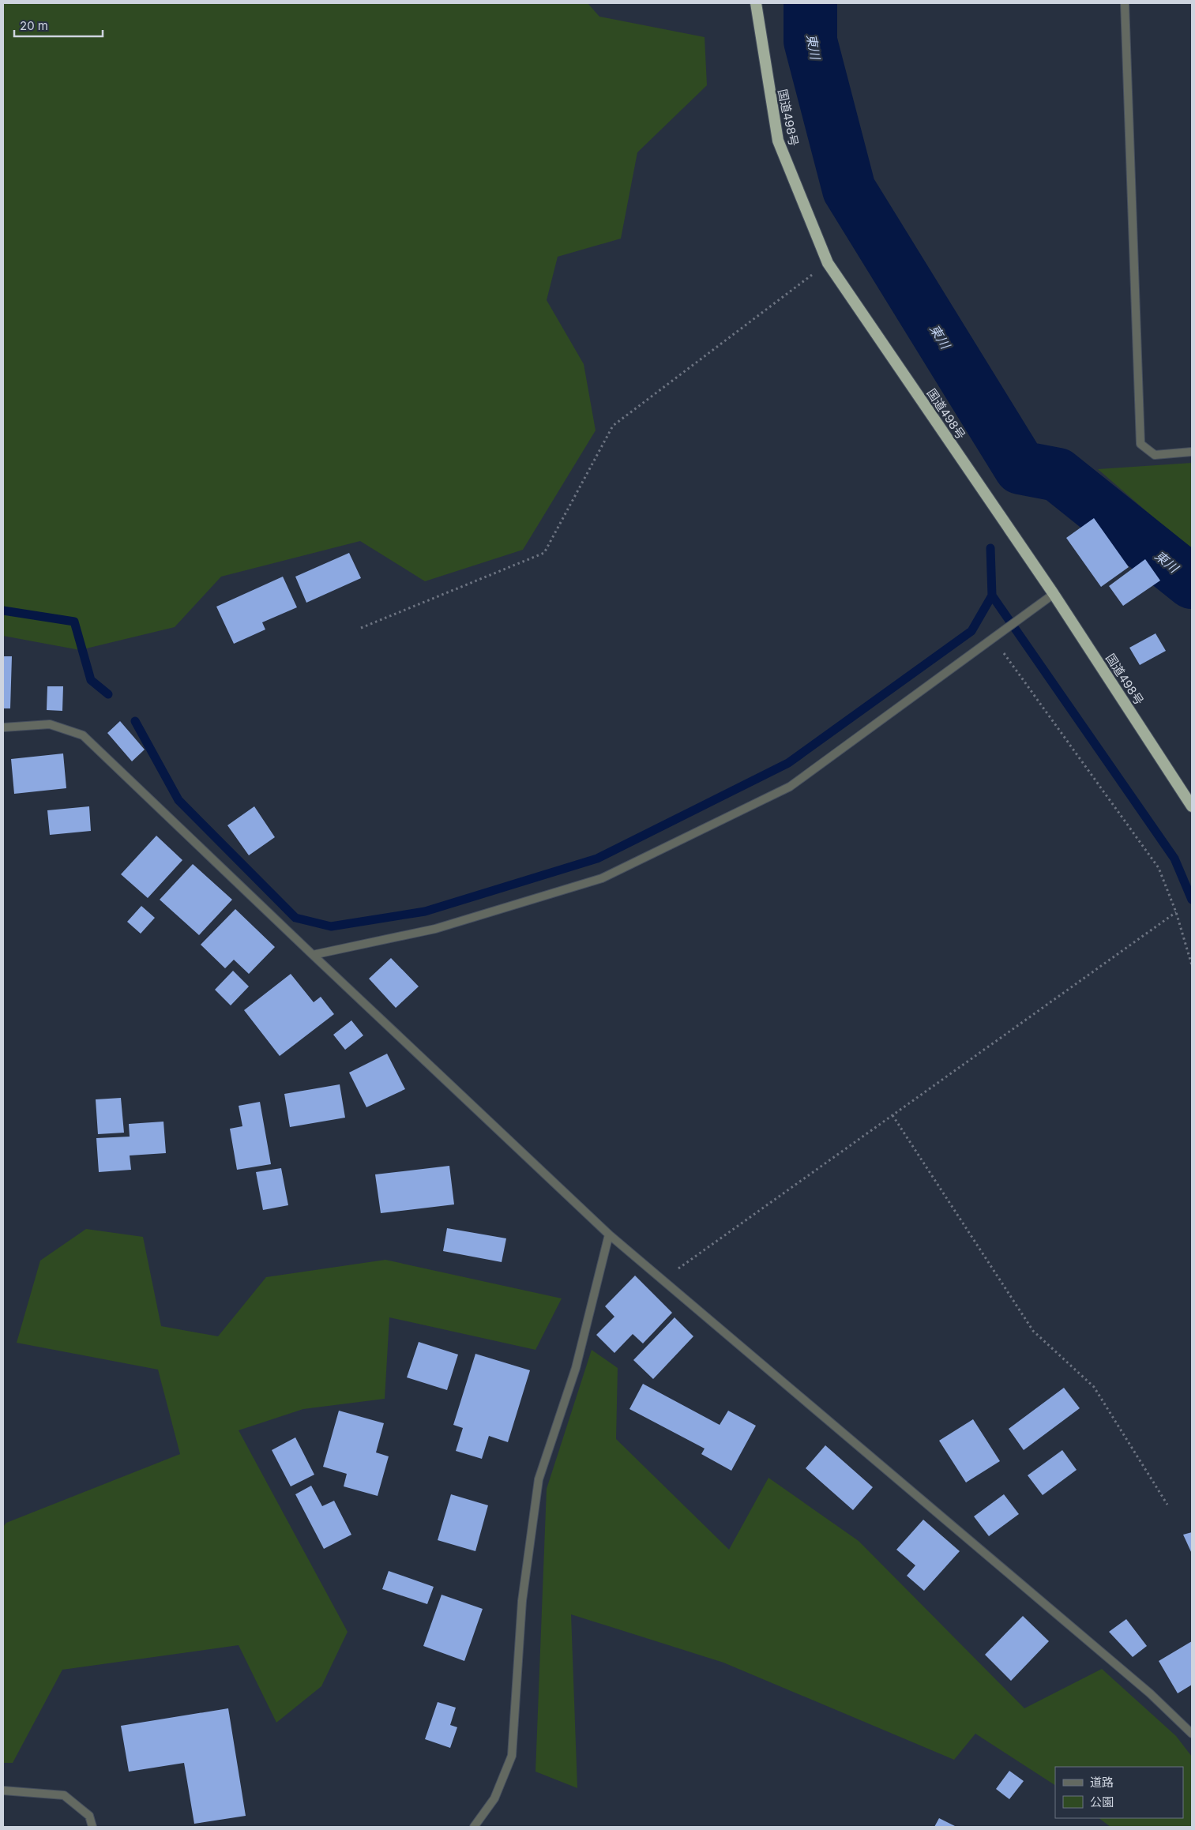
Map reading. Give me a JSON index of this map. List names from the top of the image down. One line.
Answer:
{"streets":{"highway":["国道498号"]},"water":["東川"],"legend":["道路","公園"],"scale_bar":"20 m"}
